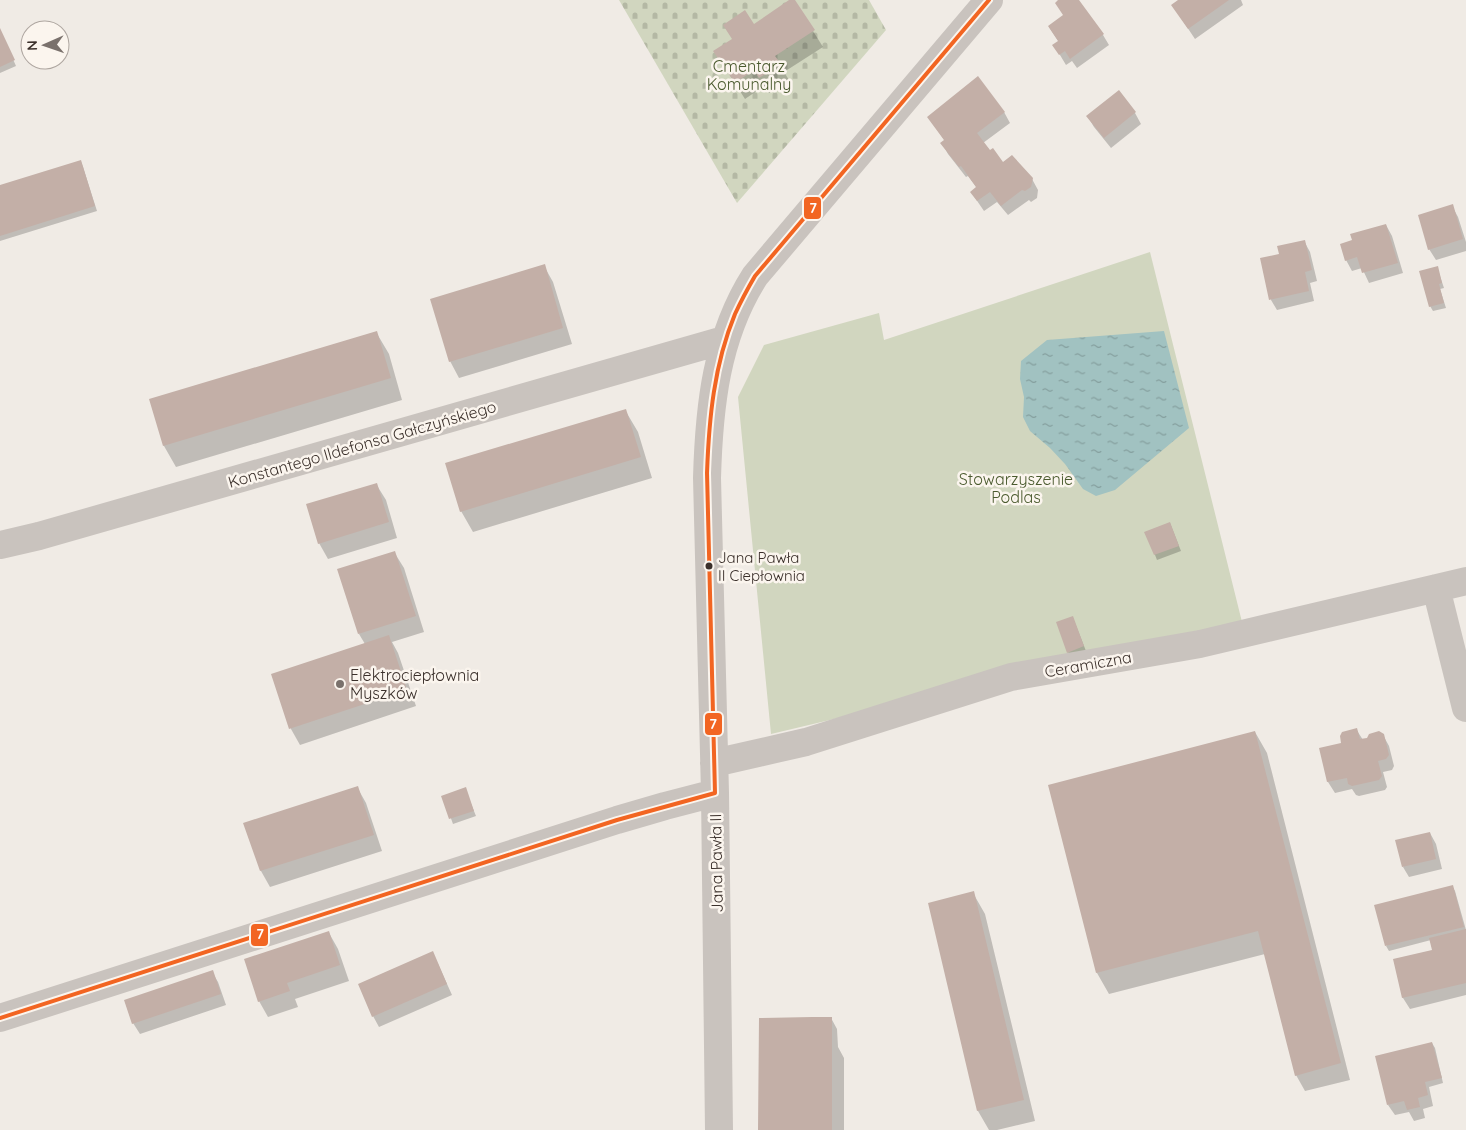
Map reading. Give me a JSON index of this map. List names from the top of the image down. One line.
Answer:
{"streets":{"street":["Konstantego Ildefonsa Gałczyńskiego","Ceramiczna","Jana Pawła II"]},"crossings":[["Konstantego Ildefonsa Gałczyńskiego","Jana Pawła II"],["Ceramiczna","Jana Pawła II"]],"parks":["Cmentarz Komunalny","Stowarzyszenie Podlas"],"places":["Jana Pawła II Ciepłownia","Elektrociepłownia Myszków"],"lines":["transit line 7"],"north":"left"}
